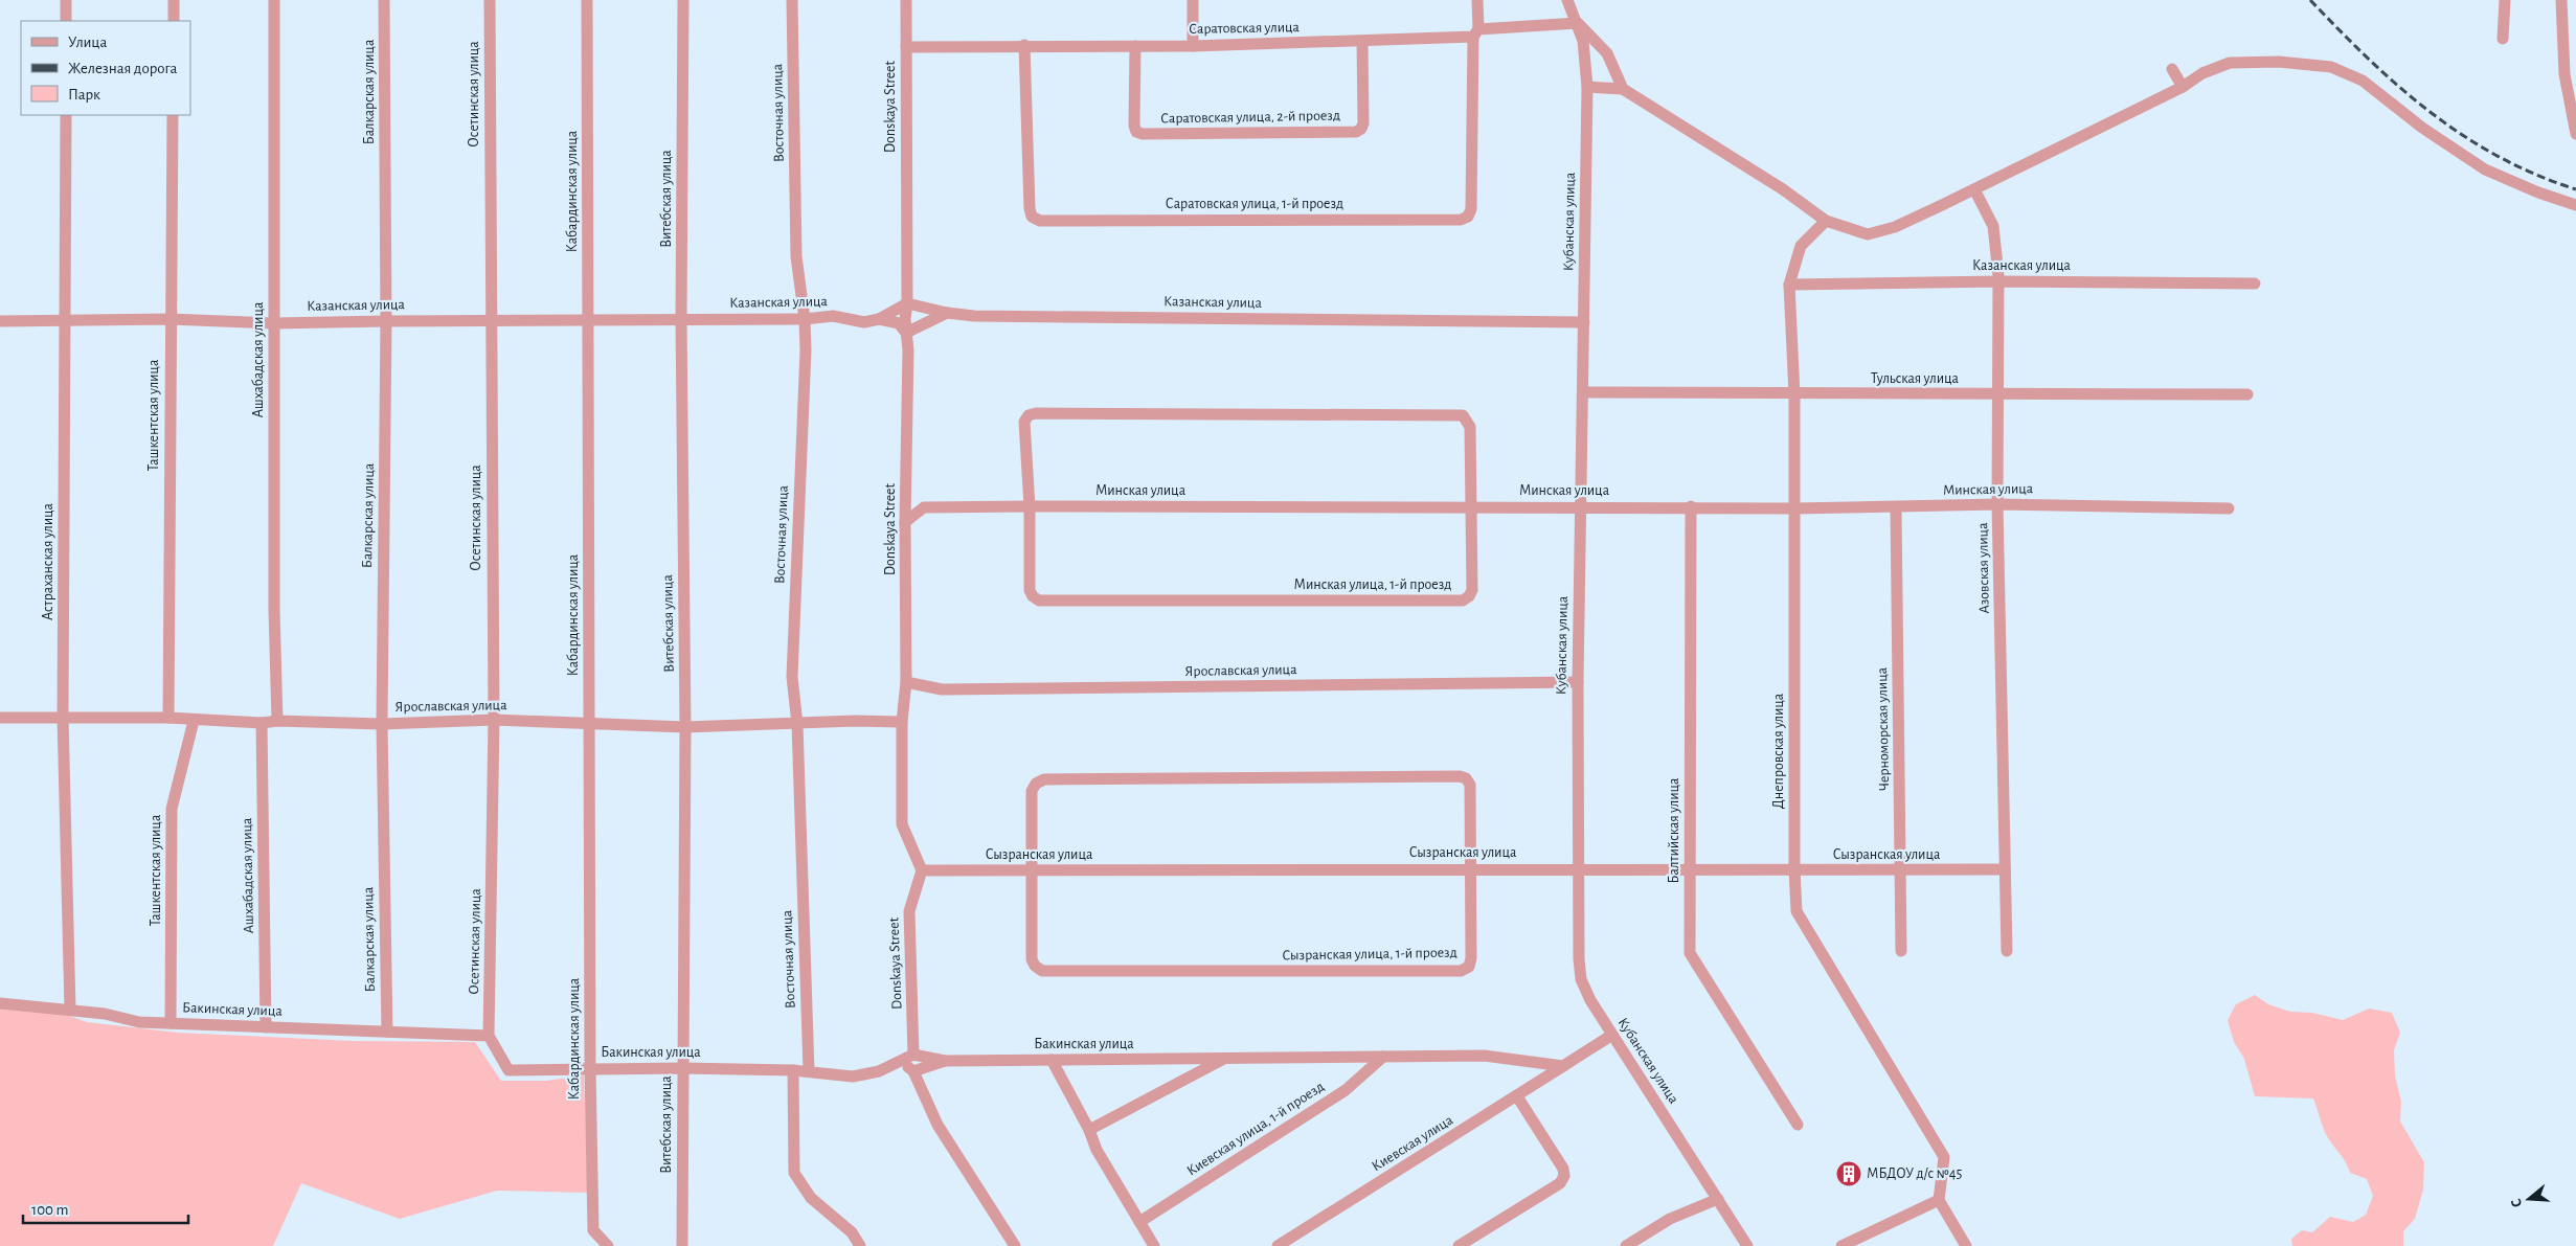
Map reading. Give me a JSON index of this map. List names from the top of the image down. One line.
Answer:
{"streets":{"street":["Саратовская улица","Балкарская улица","Осетинская улица","Donskaya Street","Восточная улица","Саратовская улица, 2-й проезд","Кабардинская улица","Витебская улица","Саратовская улица, 1-й проезд","Кубанская улица","Казанская улица","Ашхабадская улица","Тульская улица","Ташкентская улица","Минская улица","Астраханская улица","Азовская улица","Минская улица, 1-й проезд","Ярославская улица","Черноморская улица","Днепровская улица","Балтийская улица","Сызранская улица","Сызранская улица, 1-й проезд","Бакинская улица","Киевская улица, 1-й проезд","Киевская улица"]},"crossings":[["Саратовская улица","Donskaya Street"],["Саратовская улица","Саратовская улица, 2-й проезд"],["Саратовская улица","Саратовская улица, 1-й проезд"],["Саратовская улица","Кубанская улица"],["Балкарская улица","Казанская улица"],["Балкарская улица","Ярославская улица"],["Балкарская улица","Бакинская улица"],["Осетинская улица","Казанская улица"],["Осетинская улица","Ярославская улица"],["Осетинская улица","Бакинская улица"],["Donskaya Street","Казанская улица"],["Donskaya Street","Минская улица"],["Donskaya Street","Ярославская улица"],["Donskaya Street","Сызранская улица"],["Donskaya Street","Бакинская улица"],["Восточная улица","Казанская улица"],["Восточная улица","Ярославская улица"],["Восточная улица","Бакинская улица"],["Кабардинская улица","Казанская улица"],["Кабардинская улица","Ярославская улица"],["Кабардинская улица","Бакинская улица"],["Витебская улица","Казанская улица"],["Витебская улица","Ярославская улица"],["Витебская улица","Бакинская улица"],["Кубанская улица","Казанская улица"],["Кубанская улица","Тульская улица"],["Кубанская улица","Минская улица"],["Кубанская улица","Ярославская улица"],["Кубанская улица","Сызранская улица"],["Казанская улица","Ашхабадская улица"],["Казанская улица","Ташкентская улица"],["Казанская улица","Астраханская улица"],["Казанская улица","Азовская улица"],["Казанская улица","Днепровская улица"],["Ашхабадская улица","Ярославская улица"],["Ашхабадская улица","Бакинская улица"],["Тульская улица","Азовская улица"],["Тульская улица","Днепровская улица"],["Ташкентская улица","Ярославская улица"],["Ташкентская улица","Бакинская улица"],["Минская улица","Азовская улица"],["Минская улица","Минская улица, 1-й проезд"],["Минская улица","Черноморская улица"],["Минская улица","Днепровская улица"],["Минская улица","Балтийская улица"],["Астраханская улица","Ярославская улица"],["Астраханская улица","Бакинская улица"],["Азовская улица","Сызранская улица"],["Черноморская улица","Сызранская улица"],["Днепровская улица","Сызранская улица"],["Балтийская улица","Сызранская улица"],["Сызранская улица","Сызранская улица, 1-й проезд"],["Бакинская улица","Киевская улица, 1-й проезд"],["Бакинская улица","Киевская улица"]],"places":{"building":["МБДОУ д/с №45"]},"legend":["Улица","Железная дорога","Парк"],"scale_bar":"100 m","north":"left"}
